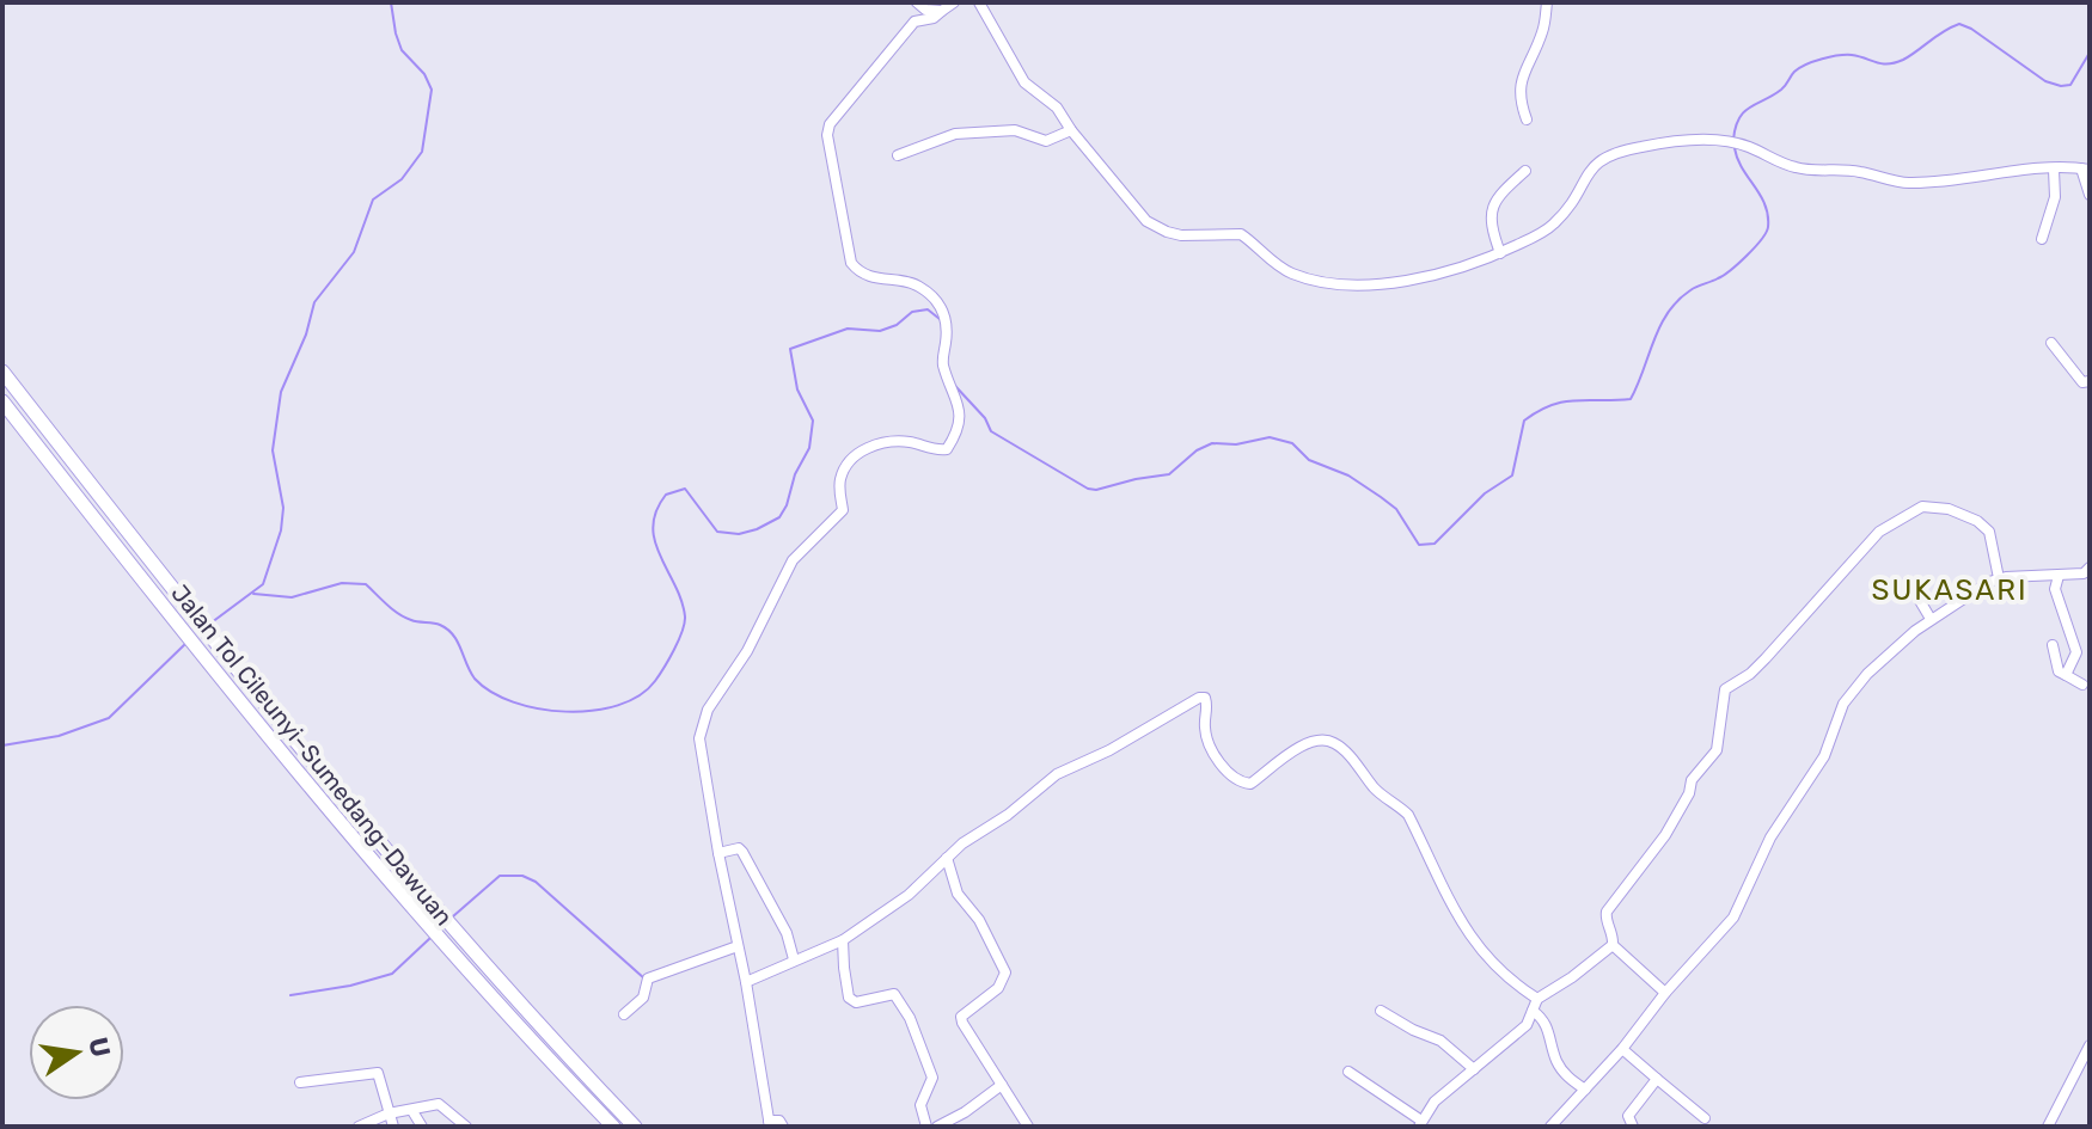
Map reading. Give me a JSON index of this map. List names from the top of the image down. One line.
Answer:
{"streets":{"highway":["Jalan Tol Cileunyi–Sumedang–Dawuan"]},"districts":["SUKASARI"],"north":"right"}
